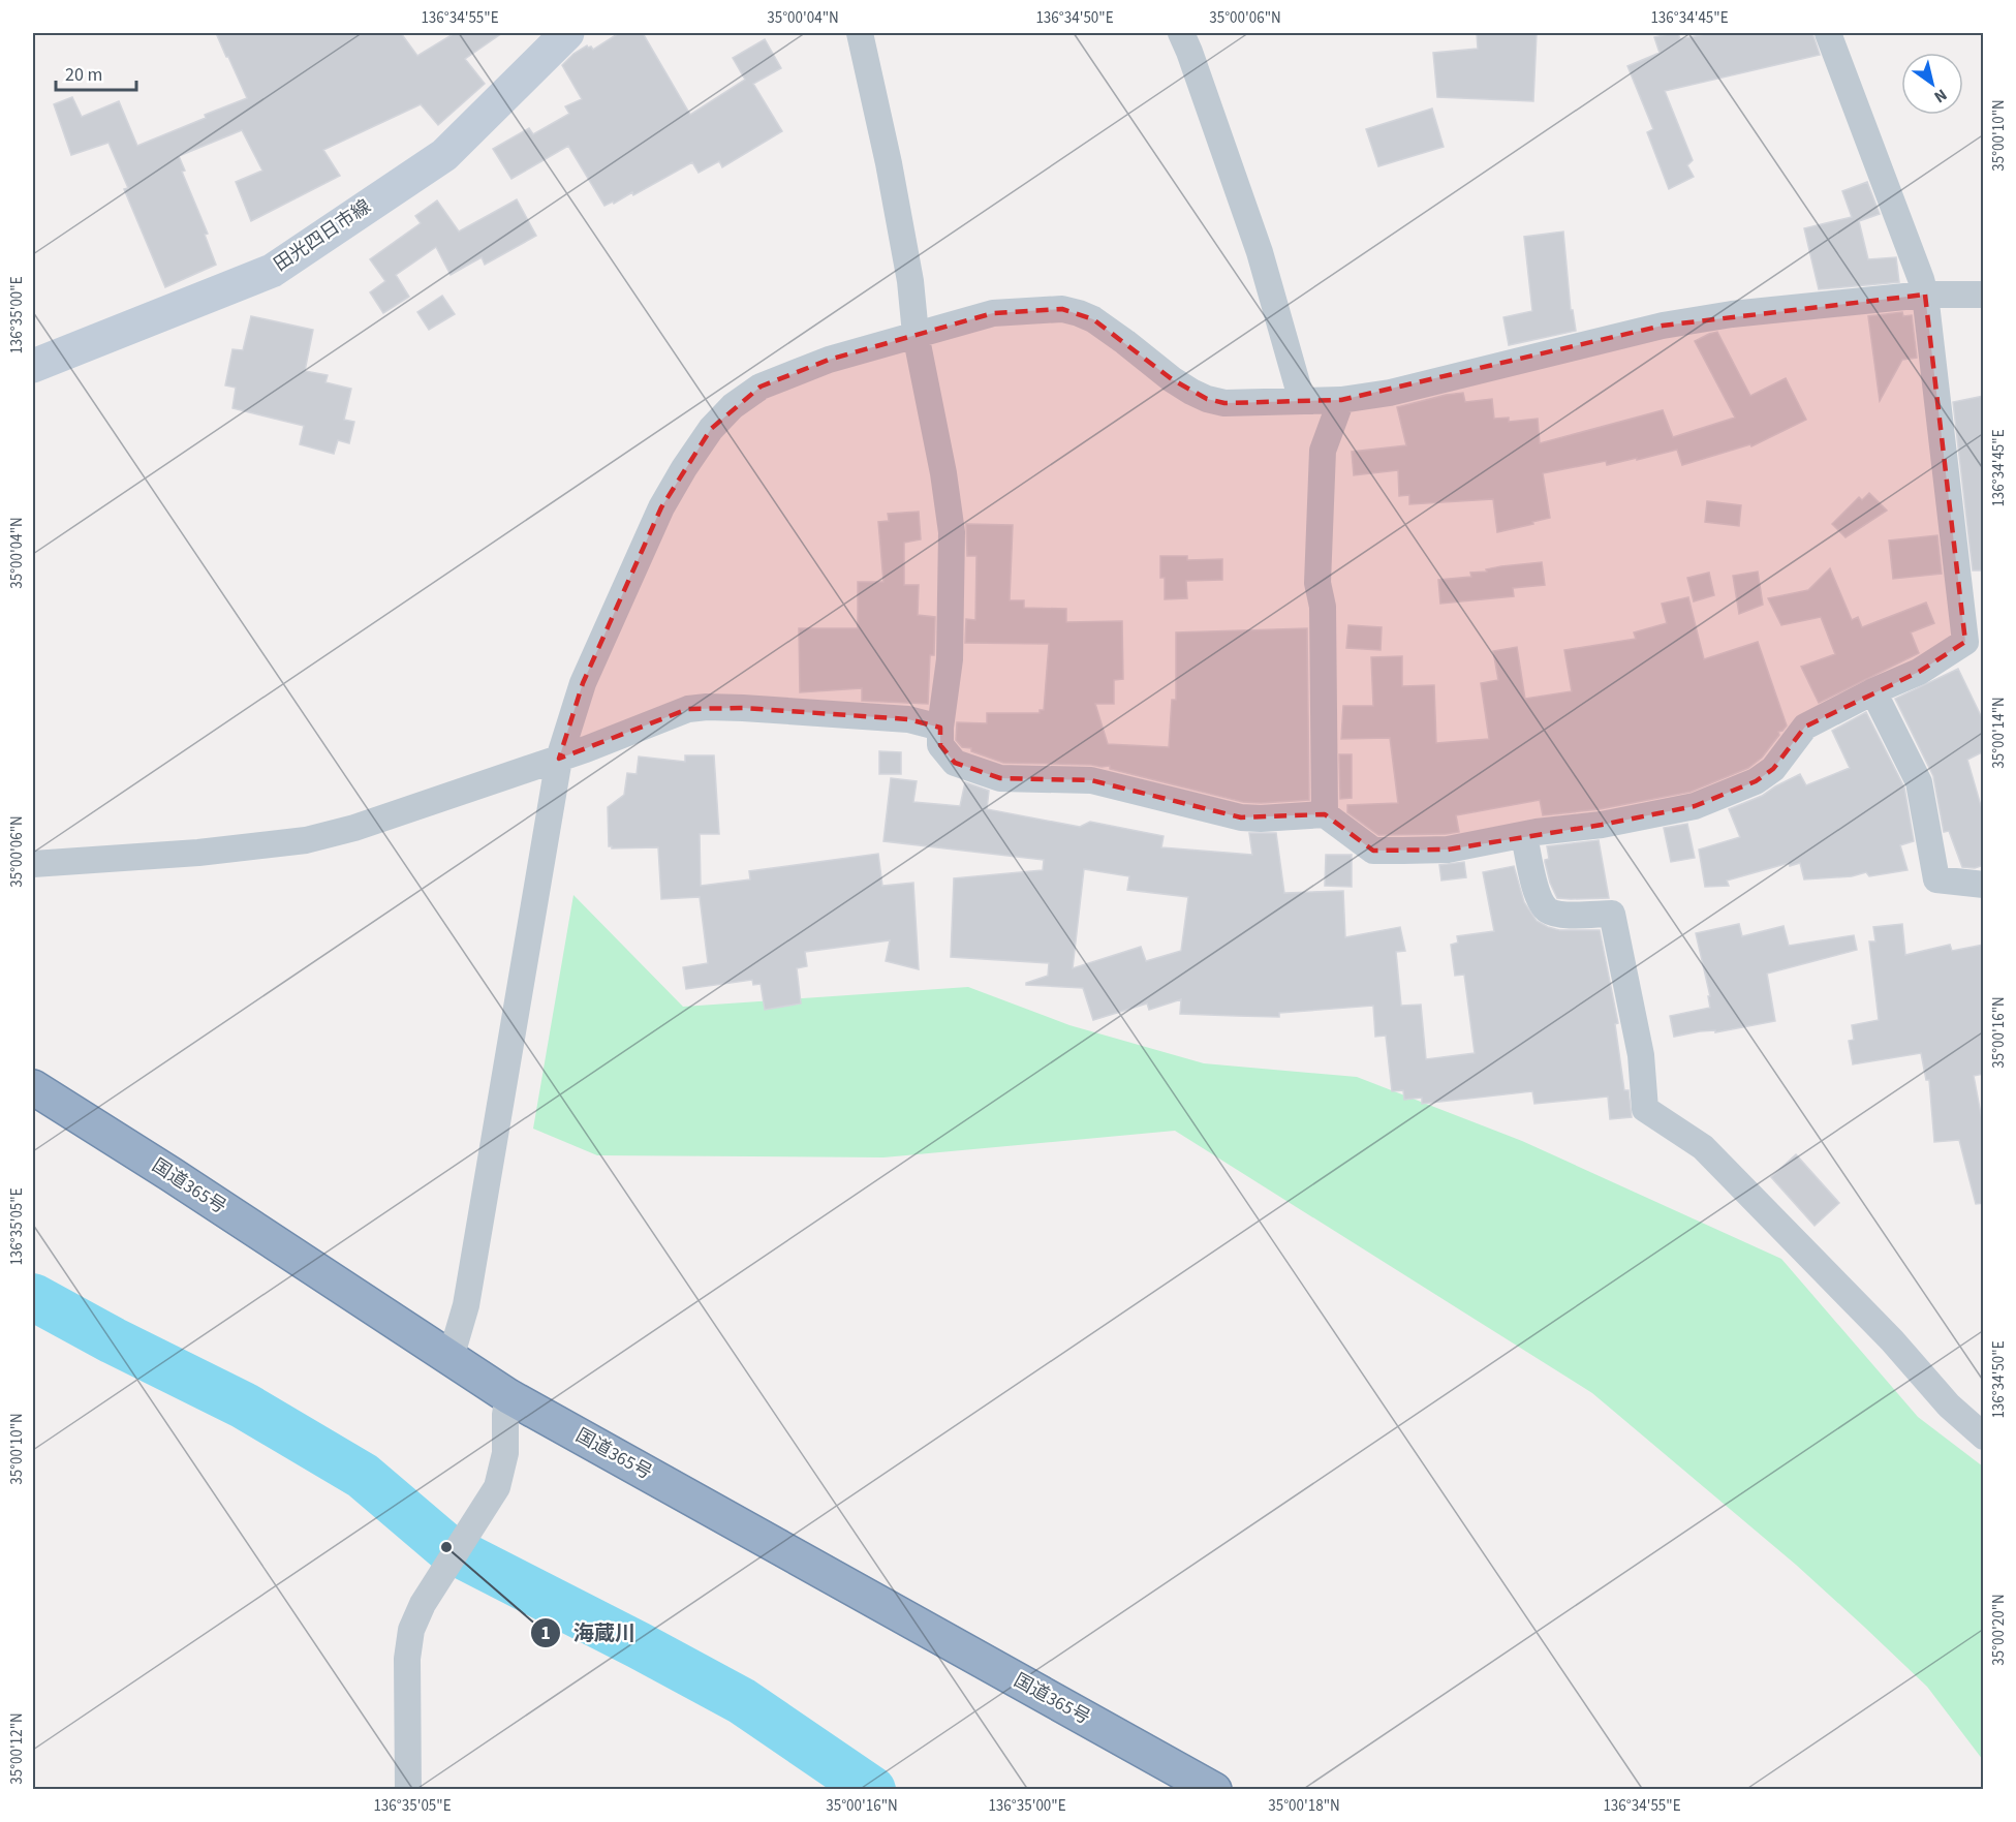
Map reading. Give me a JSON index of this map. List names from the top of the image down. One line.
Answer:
{"streets":{"highway":["国道365号"],"main road":["田光四日市線"]},"places":["海蔵川"],"scale_bar":"20 m","north":"bottom right","coordinates":["136°34'55\"E","35°00'04\"N","136°34'50\"E","35°00'06\"N","136°34'45\"E","35°00'10\"N","136°35'00\"E","35°00'14\"N","35°00'16\"N","136°35'05\"E","35°00'20\"N","35°00'12\"N","35°00'18\"N"]}
